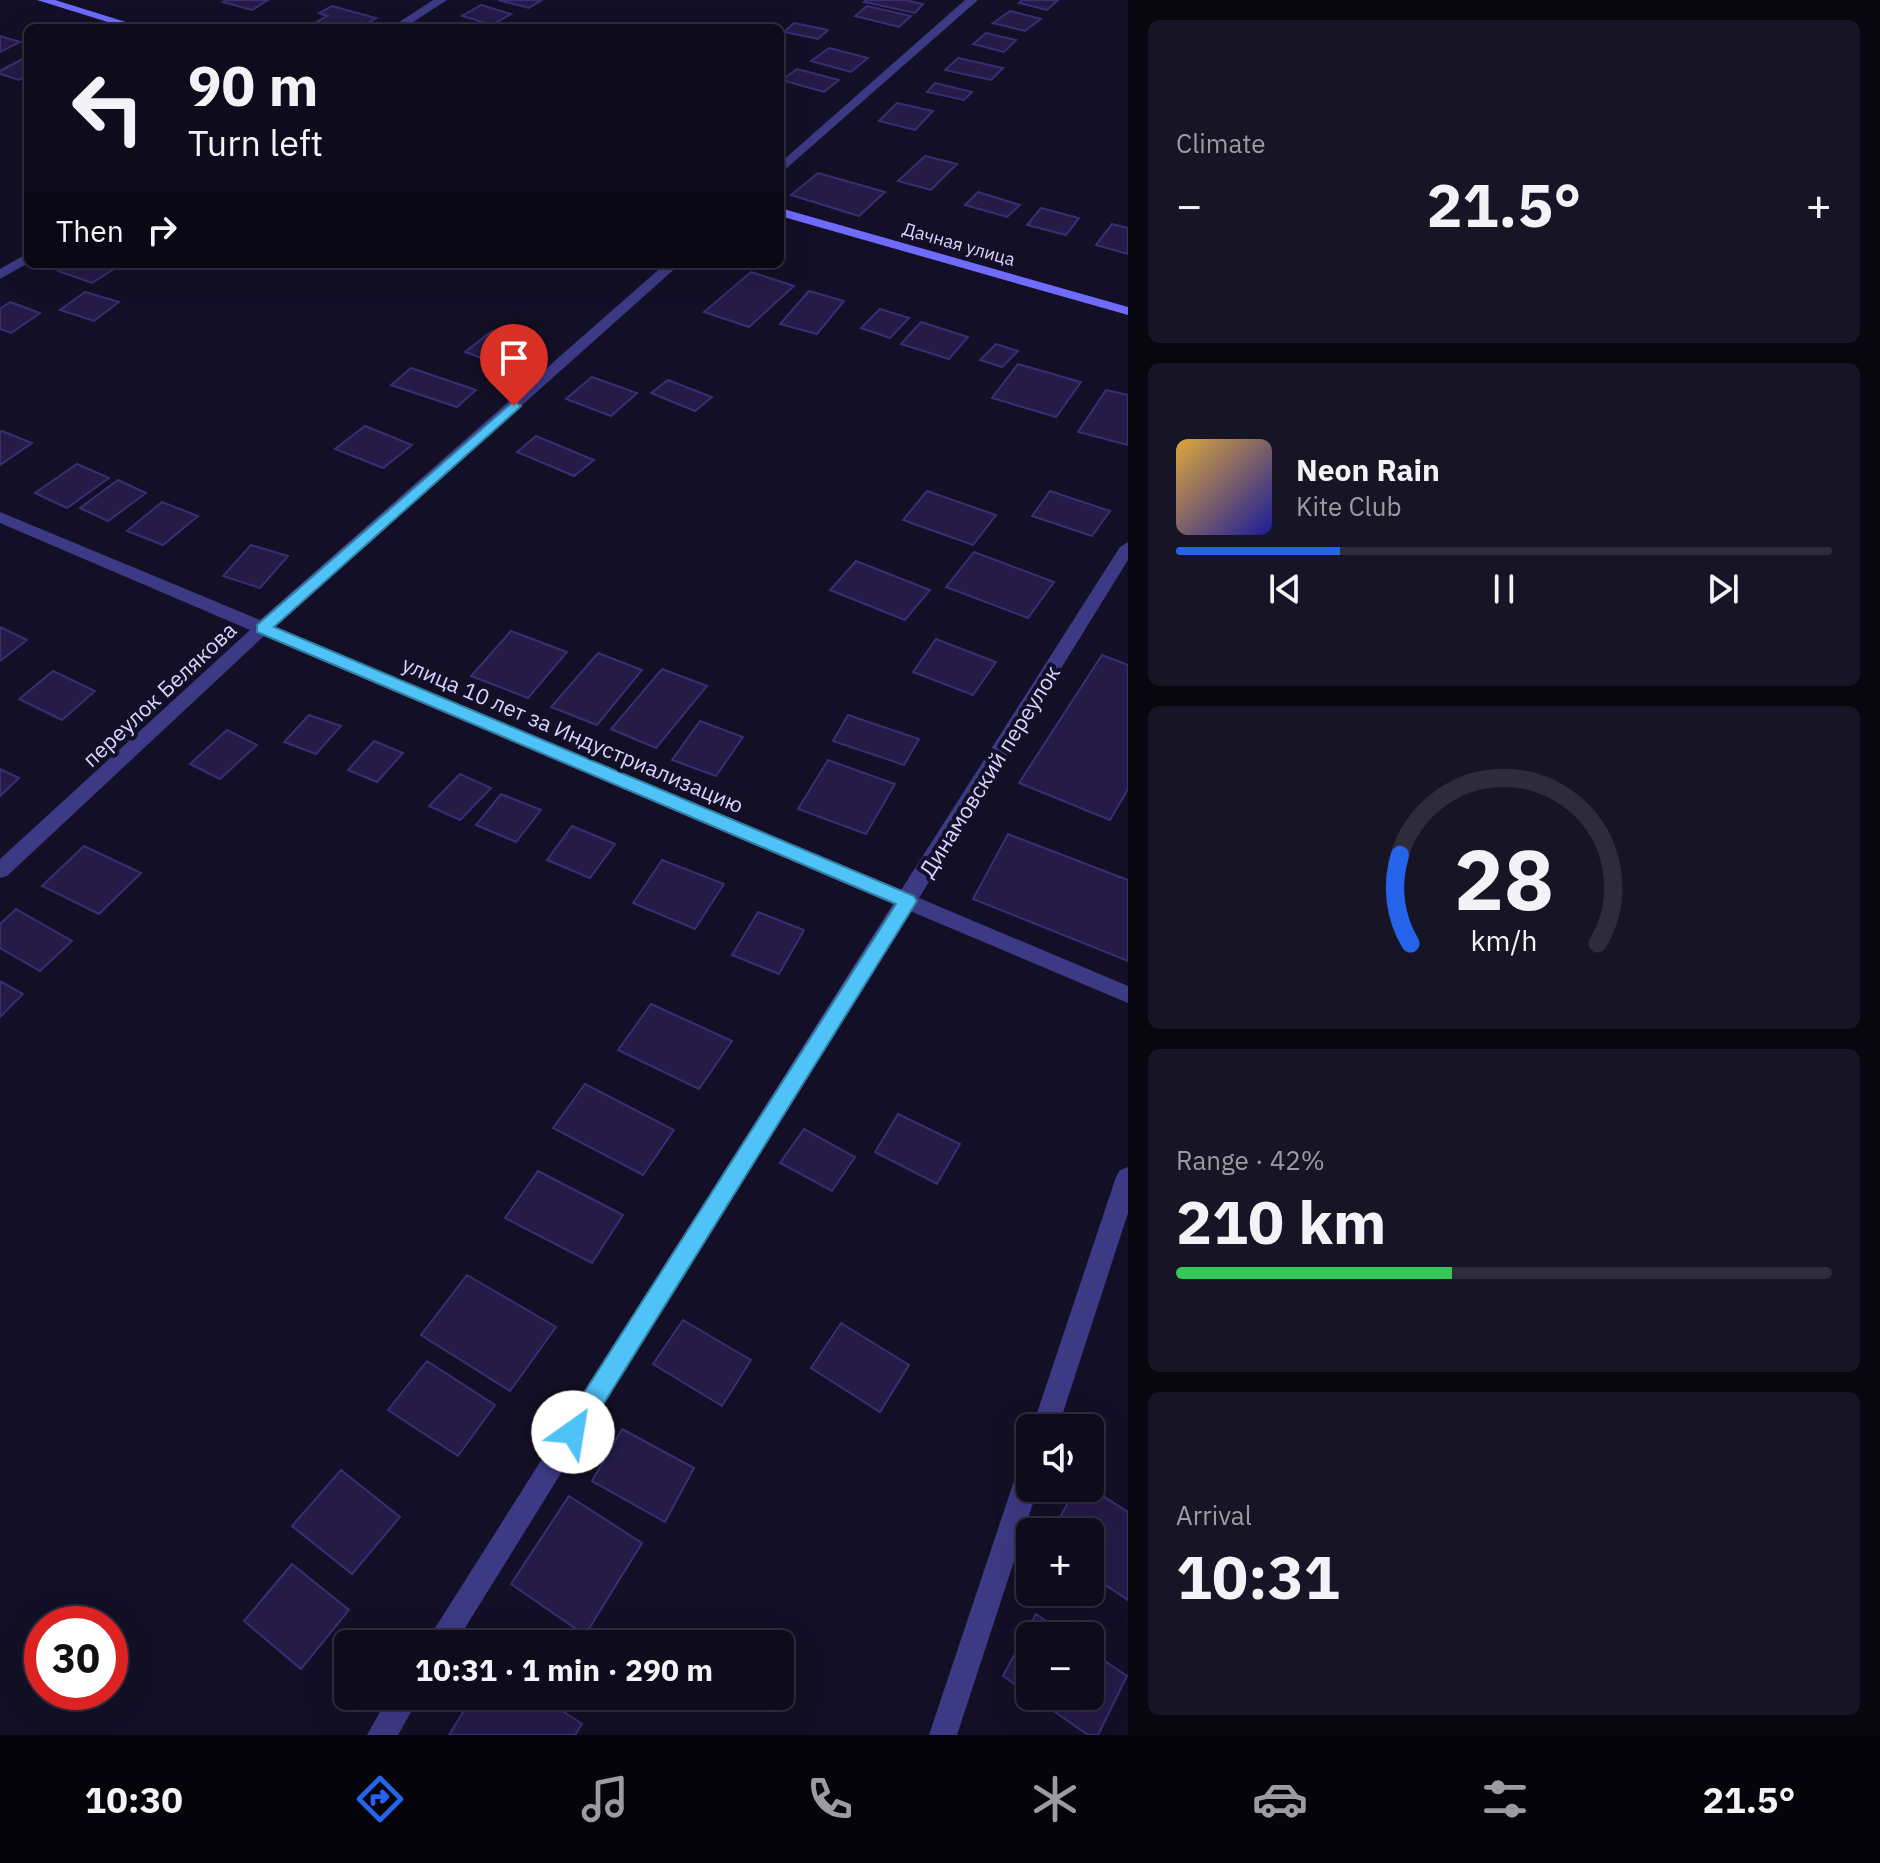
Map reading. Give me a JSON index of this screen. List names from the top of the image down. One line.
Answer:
{"streets":{"street":["Дачная улица","переулок Белякова","улица 10 лет за Индустриализацию","Динамовский переулок"]},"crossings":[["переулок Белякова","улица 10 лет за Индустриализацию"],["улица 10 лет за Индустриализацию","Динамовский переулок"]],"page":{"tile":["Climate",["Range · 42%","210 km"],["Arrival","10:31"]],"turn":["90 m","Turn left"],"heat":["−","21.5°","+"],"then":"Then","song":["Neon Rain","Kite Club"],"map_buttons":["+","−"],"limit":"30","trip":"10:31 · 1 min · 290 m","tabs":["10:30","21.5°"],"gauge":["28","km/h"]}}
